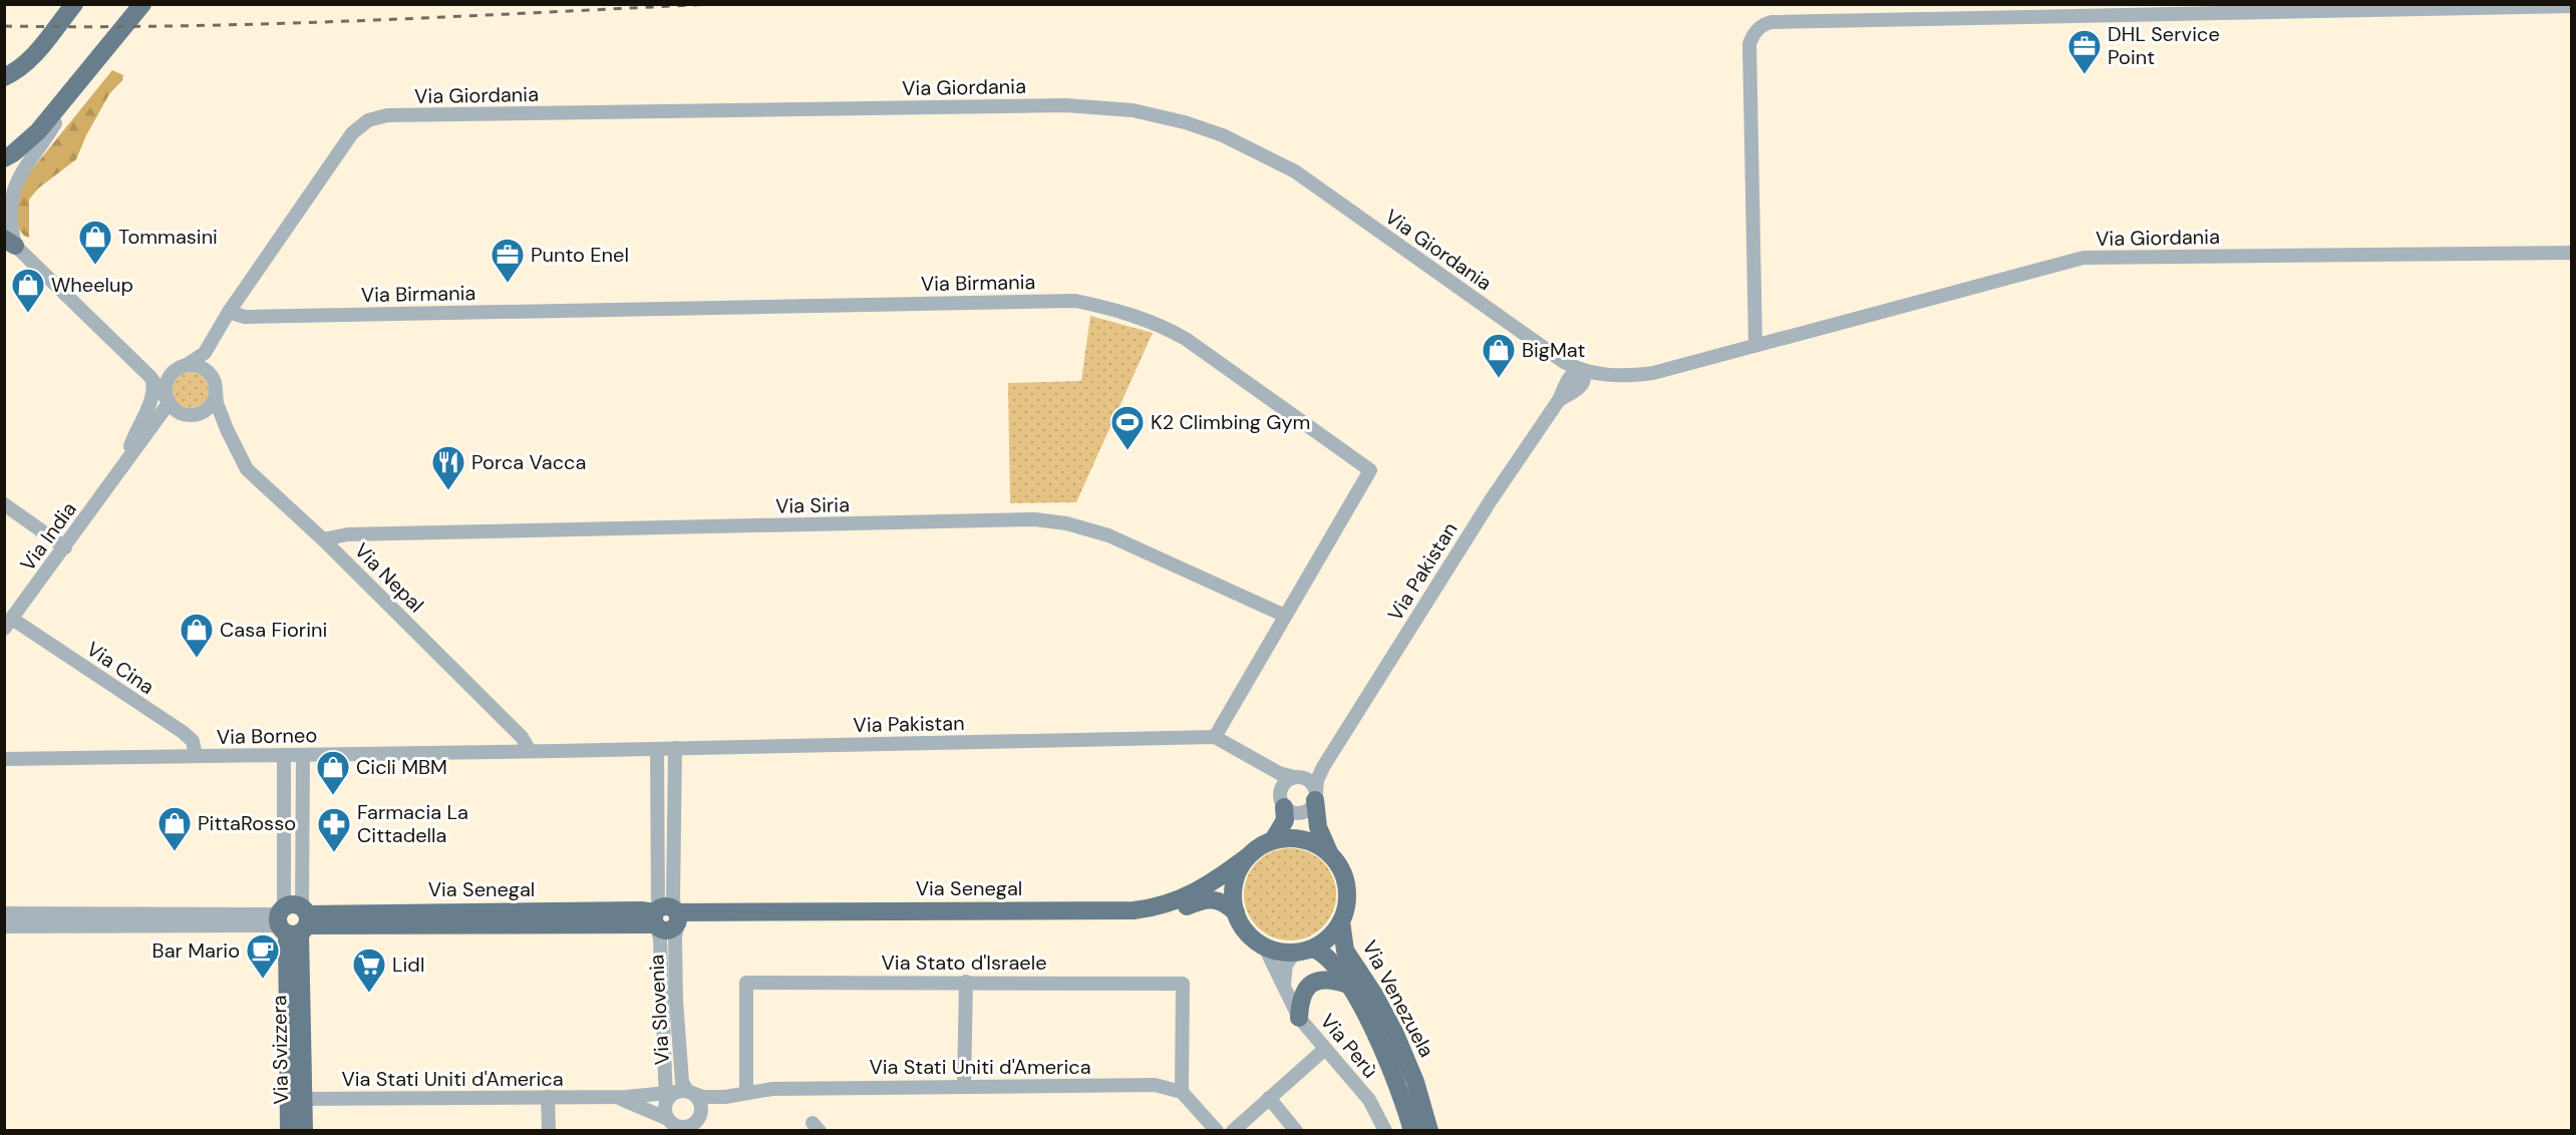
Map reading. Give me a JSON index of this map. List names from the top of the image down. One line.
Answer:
{"streets":{"main road":["Via Senegal","Via Venezuela","Via Svizzera"],"street":["Via Giordania","Via Birmania","Via Siria","Via India","Via Pakistan","Via Nepal","Via Cina","Via Borneo","Via Stato d'Israele","Via Slovenia","Via Perù","Via Stati Uniti d'America"]},"crossings":[["Via Giordania","Via Birmania"],["Via Giordania","Via India"],["Via Giordania","Via Pakistan"],["Via Giordania","Via Nepal"],["Via Birmania","Via Siria"],["Via Birmania","Via Pakistan"],["Via Siria","Via Nepal"],["Via India","Via Nepal"],["Via India","Via Cina"],["Via Pakistan","Via Nepal"],["Via Pakistan","Via Borneo"],["Via Pakistan","Via Venezuela"],["Via Pakistan","Via Slovenia"],["Via Nepal","Via Borneo"],["Via Cina","Via Borneo"],["Via Borneo","Via Svizzera"],["Via Senegal","Via Venezuela"],["Via Senegal","Via Slovenia"],["Via Senegal","Via Perù"],["Via Senegal","Via Svizzera"],["Via Stato d'Israele","Via Stati Uniti d'America"],["Via Venezuela","Via Perù"],["Via Slovenia","Via Stati Uniti d'America"],["Via Svizzera","Via Stati Uniti d'America"]],"places":{"office":["DHL Service Point","Punto Enel"],"shop":["Tommasini","Wheelup","BigMat","Casa Fiorini","Cicli MBM","PittaRosso"],"sports":["K2 Climbing Gym"],"restaurant":["Porca Vacca"],"pharmacy":["Farmacia La Cittadella"],"cafe":["Bar Mario"],"supermarket":["Lidl"]}}
